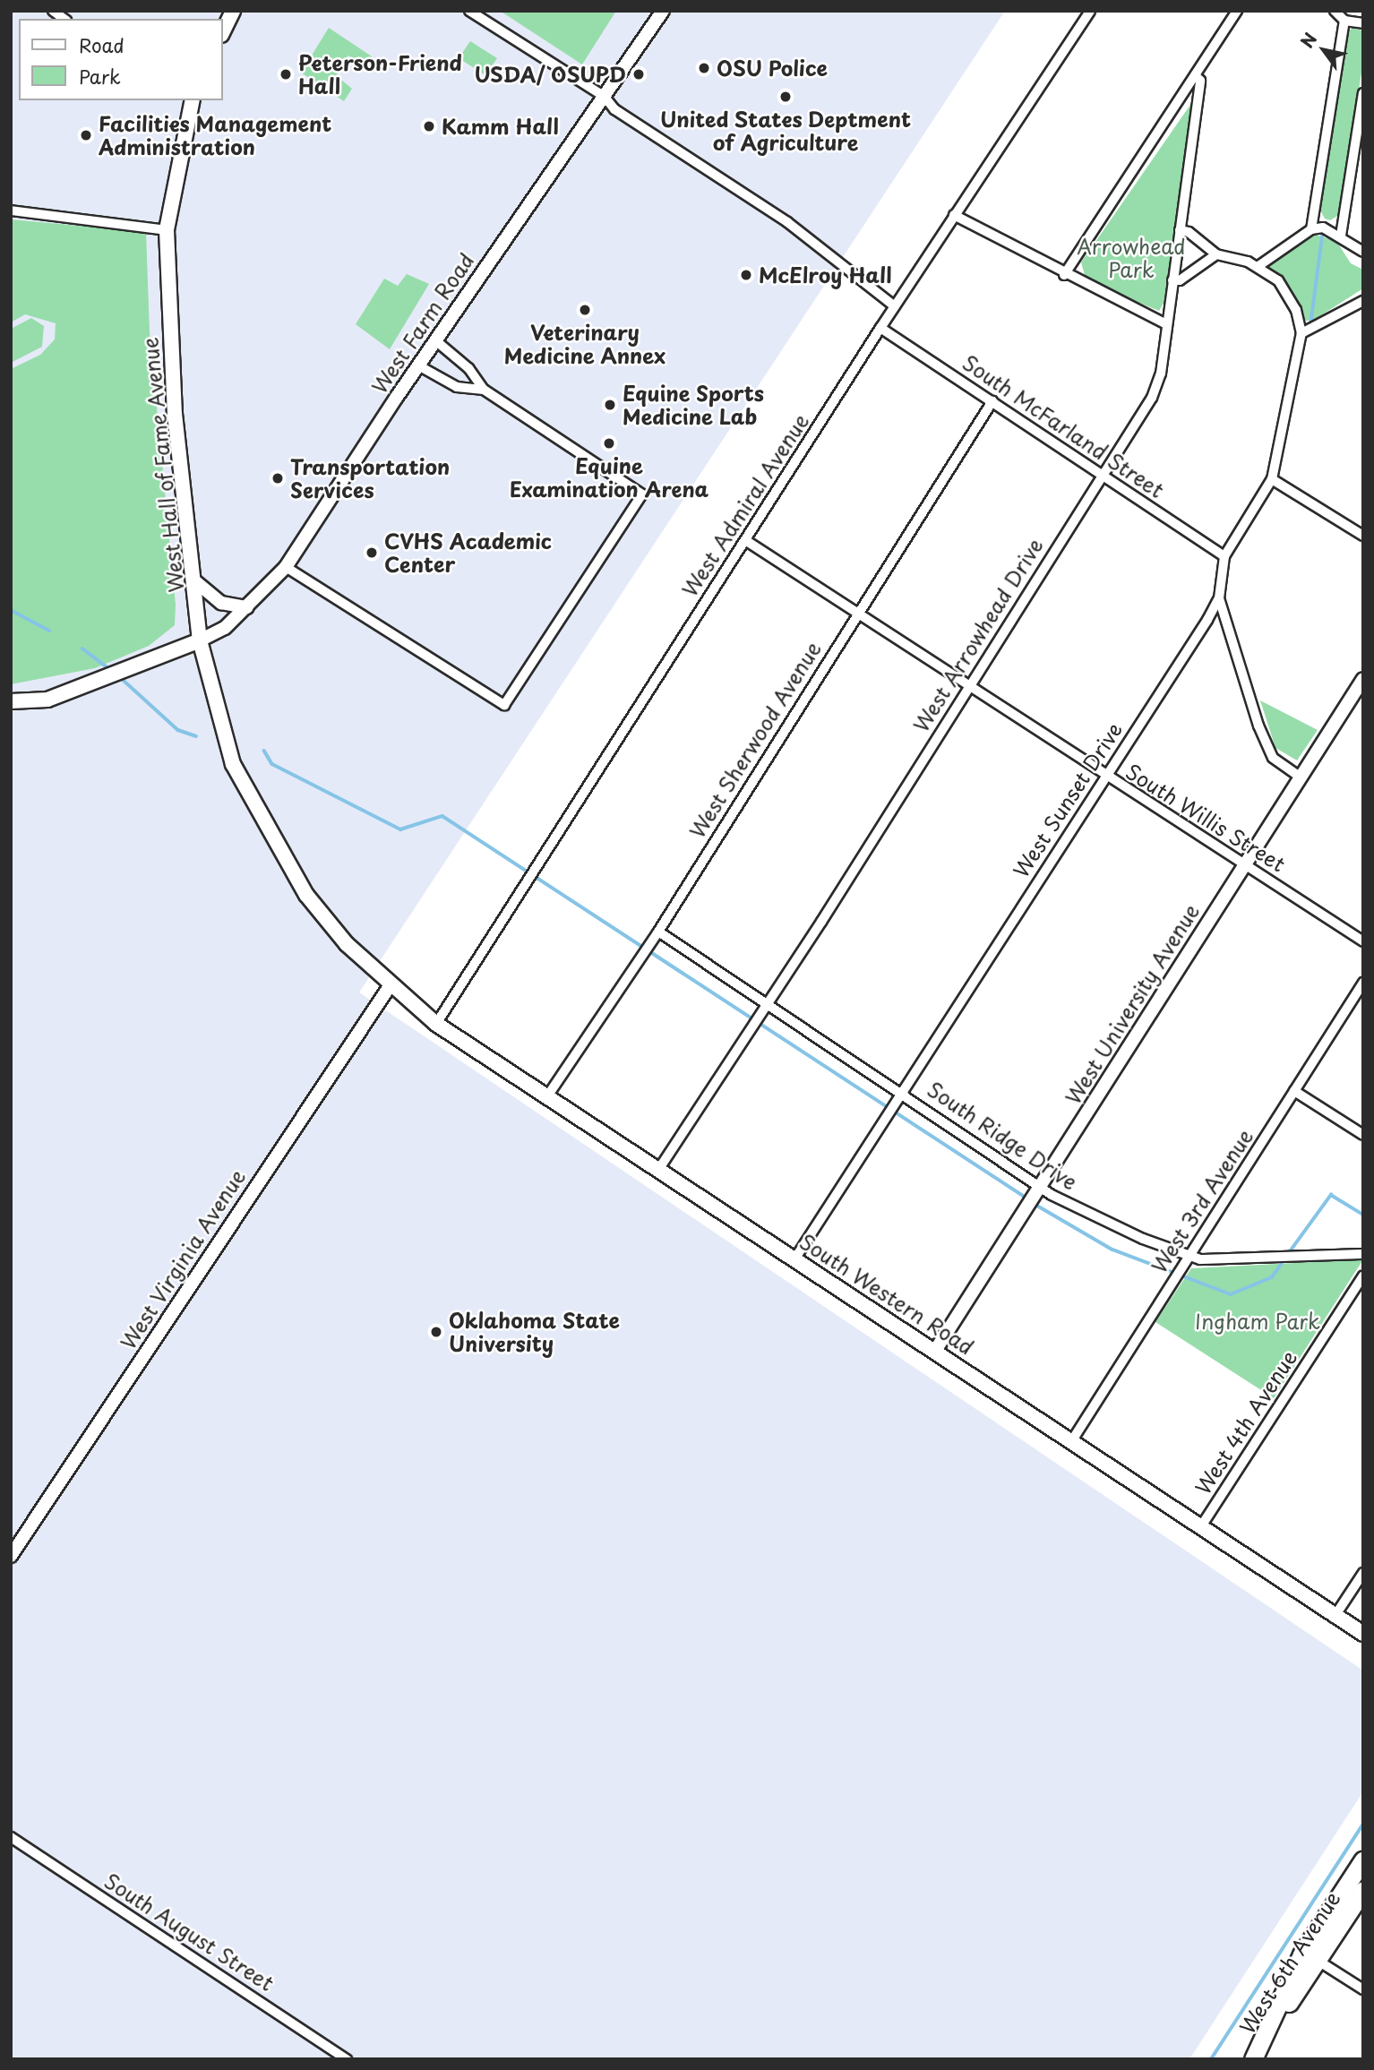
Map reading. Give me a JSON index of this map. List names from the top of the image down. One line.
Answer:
{"streets":{"highway":["West 6th Avenue"],"main road":["West Hall of Fame Avenue","South Western Road"],"street":["West Farm Road","South McFarland Street","West Admiral Avenue","West Arrowhead Drive","West Sherwood Avenue","West Sunset Drive","South Willis Street","West University Avenue","South Ridge Drive","West 3rd Avenue","West Virginia Avenue","West 4th Avenue","South August Street"]},"crossings":[["West Farm Road","West Hall of Fame Avenue"],["South McFarland Street","West Admiral Avenue"],["South McFarland Street","West Arrowhead Drive"],["South McFarland Street","West Sherwood Avenue"],["South McFarland Street","West Sunset Drive"],["West Hall of Fame Avenue","West Virginia Avenue"],["West Hall of Fame Avenue","South Western Road"],["West Admiral Avenue","South Willis Street"],["West Admiral Avenue","South Western Road"],["West Arrowhead Drive","South Willis Street"],["West Arrowhead Drive","South Ridge Drive"],["West Arrowhead Drive","South Western Road"],["West Sherwood Avenue","South Willis Street"],["West Sherwood Avenue","South Ridge Drive"],["West Sherwood Avenue","South Western Road"],["West Sunset Drive","South Willis Street"],["West Sunset Drive","South Ridge Drive"],["West Sunset Drive","South Western Road"],["South Willis Street","West University Avenue"],["West University Avenue","South Ridge Drive"],["West University Avenue","South Western Road"],["South Ridge Drive","West 3rd Avenue"],["West 3rd Avenue","South Western Road"],["West Virginia Avenue","South Western Road"],["South Western Road","West 4th Avenue"]],"parks":["Arrowhead Park","Ingham Park"],"places":["OSU Police","Peterson-Friend Hall","USDA/ OSUPD","United States Deptment of Agriculture","Kamm Hall","Facilities Management Administration","McElroy Hall","Veterinary Medicine Annex","Equine Sports Medicine Lab","Equine Examination Arena","Transportation Services","CVHS Academic Center","Oklahoma State University"],"legend":["Road","Park"],"north":"top left"}
